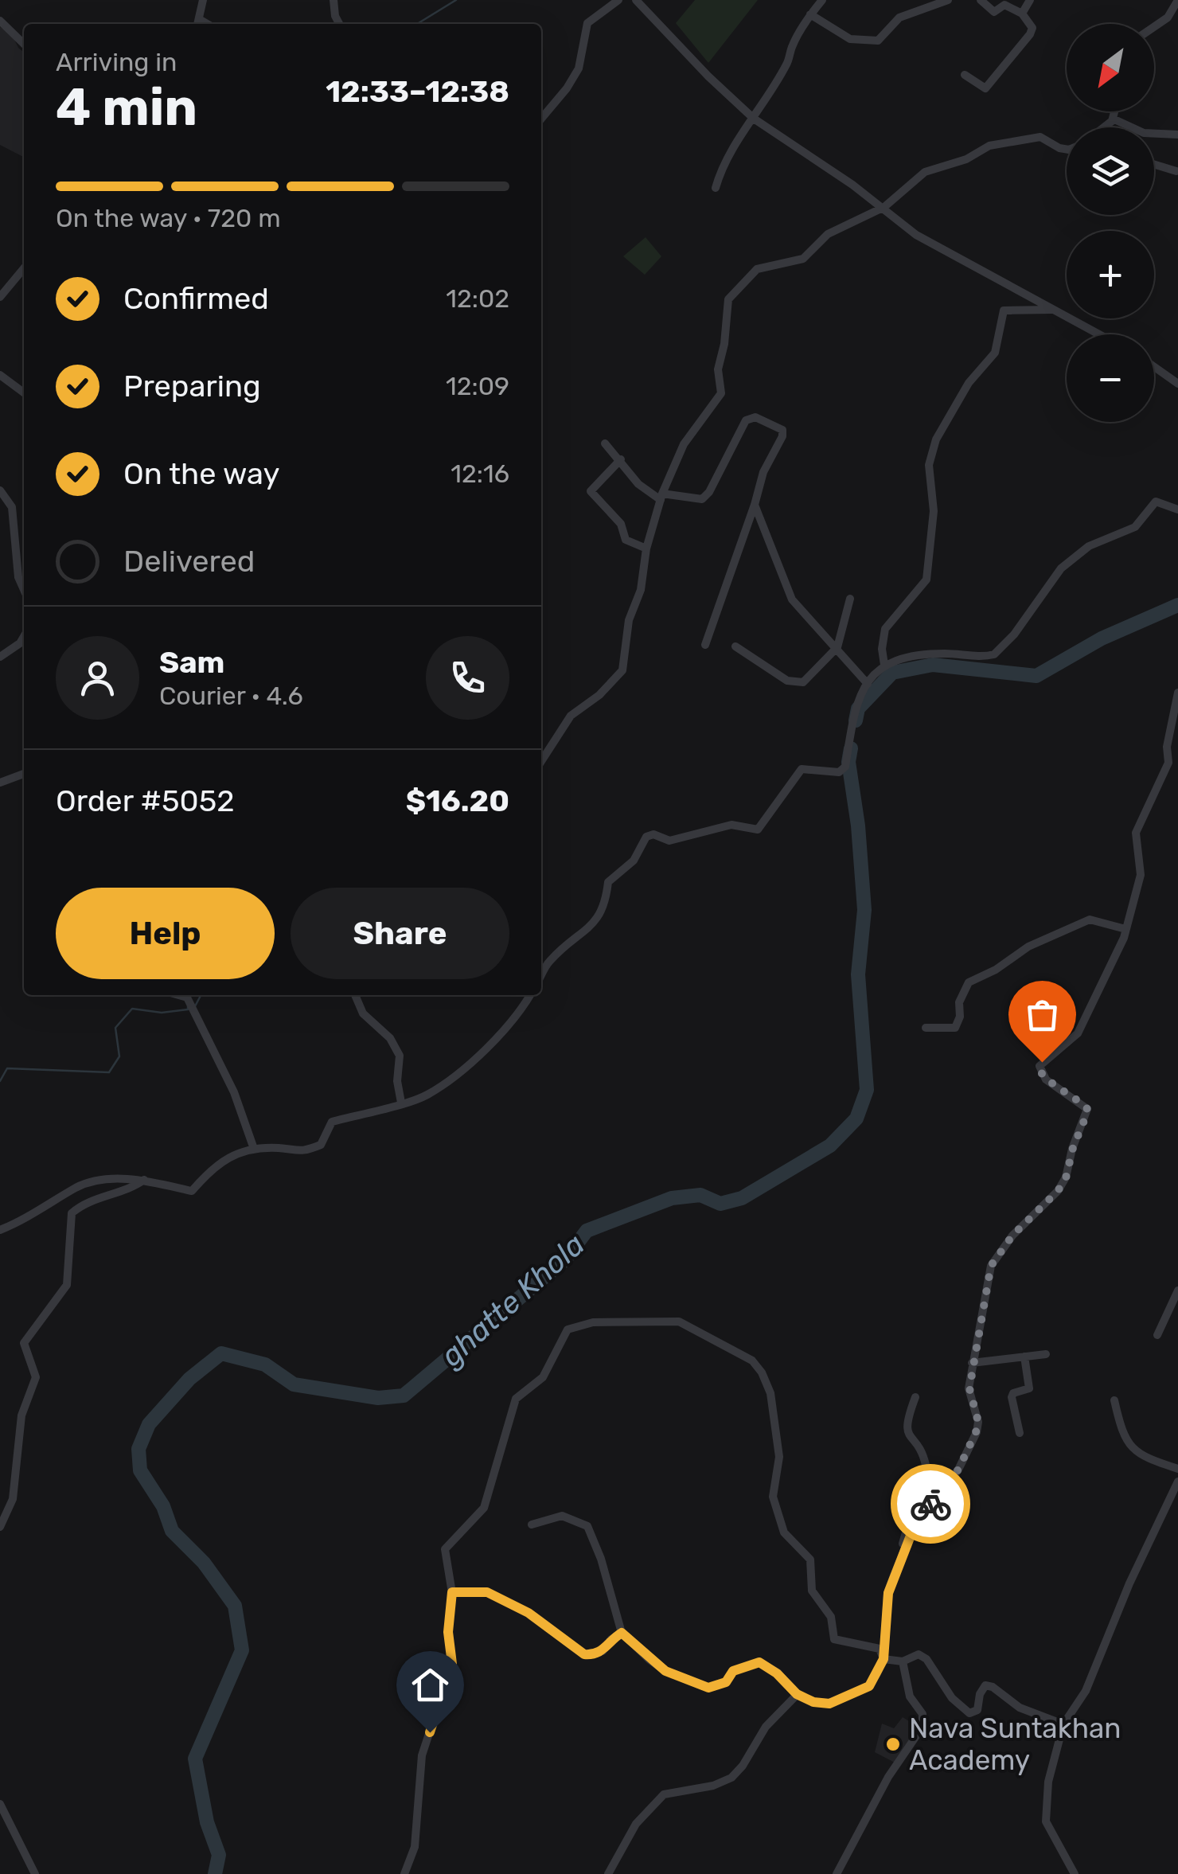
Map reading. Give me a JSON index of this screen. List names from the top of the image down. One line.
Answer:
{"water":["ghatte Khola"],"places":["Nava Suntakhan Academy"],"north":"bottom left","page":{"map_buttons":["+","−"],"heading":["4 min","Arriving in","12:33–12:38"],"panel":["Sam","Courier · 4.6","Order #5052","$16.20"],"bar":"On the way · 720 m","list":[["Confirmed","12:02"],["Preparing","12:09"],["On the way","12:16"],"Delivered"],"buttons":["Help","Share"]}}
